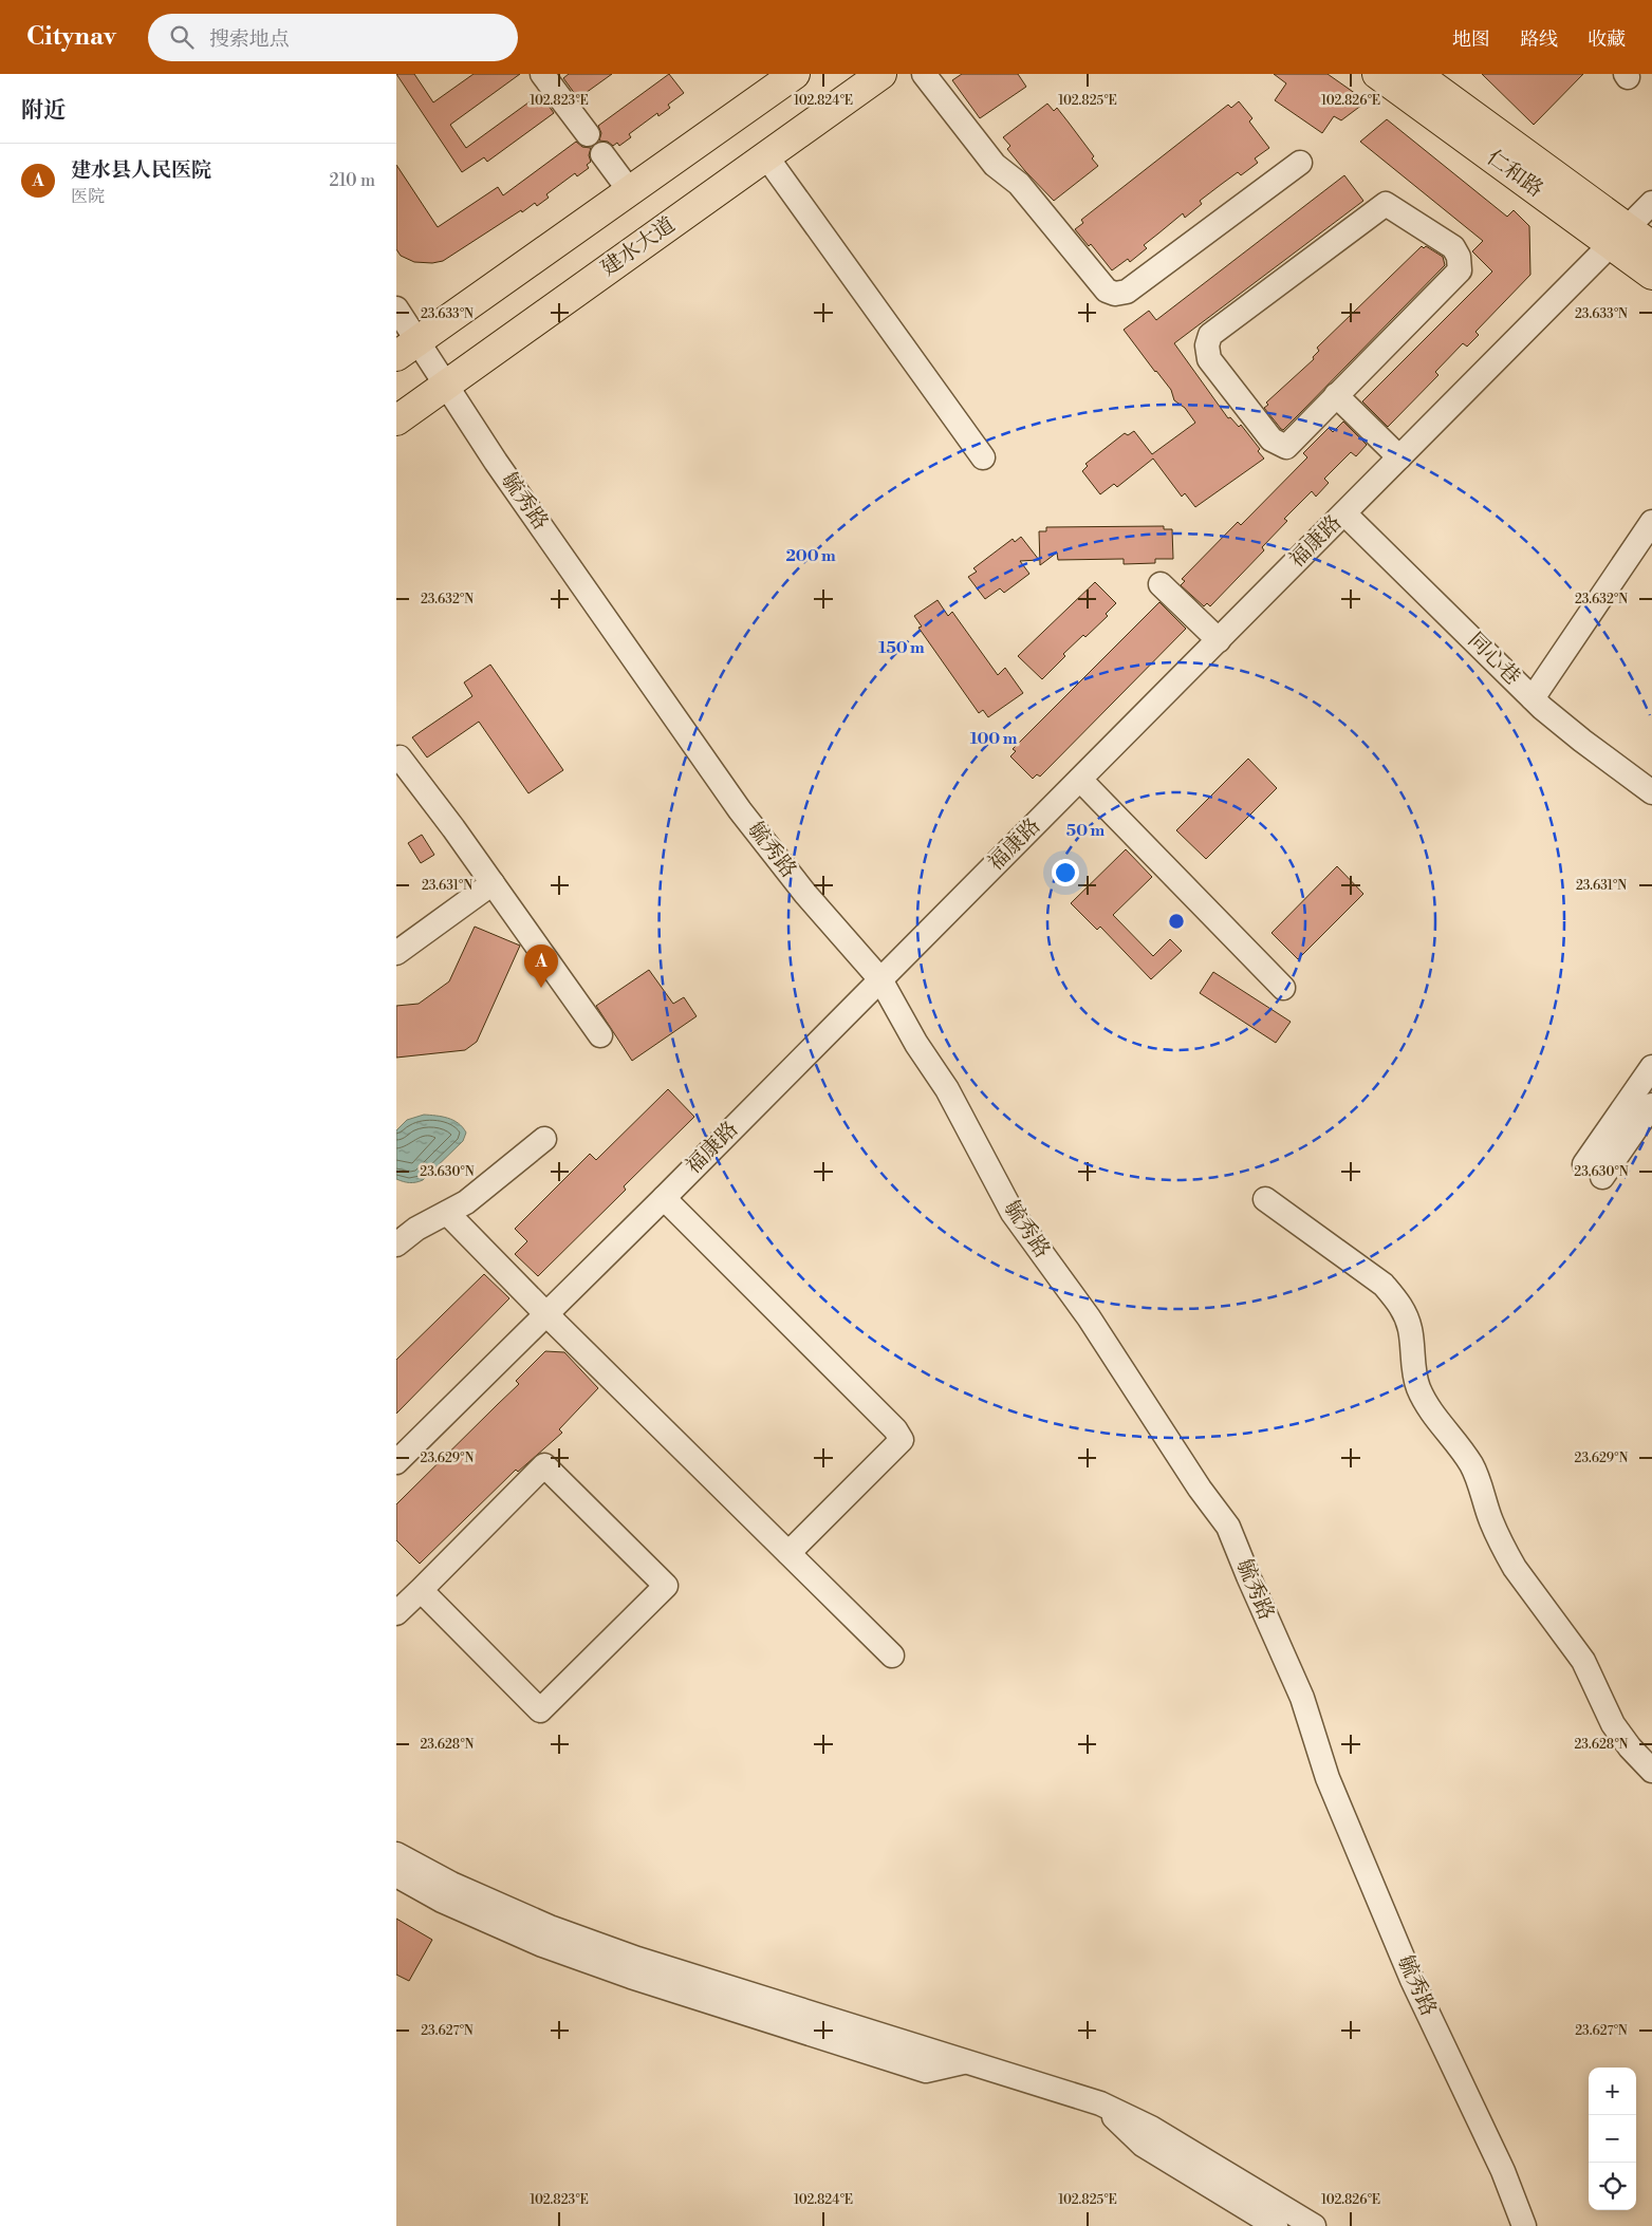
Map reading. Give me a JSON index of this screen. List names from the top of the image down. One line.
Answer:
{"streets":{"main road":["仁和路","建水大道"],"street":["毓秀路","福康路","同心巷"]},"crossings":[["仁和路","福康路"],["建水大道","毓秀路"],["毓秀路","福康路"],["福康路","同心巷"]],"page":{"header":"Citynav","search":"搜索地点","nav":["地图","路线","收藏"],"heading":"附近","list":[{"mark":"A","name":"建水县人民医院","note":"医院","value":"210 m"}],"pins":"A","map_buttons":["+","−"]},"coordinates":["102.823°E","102.824°E","102.825°E","102.826°E","23.633°N","23.632°N","23.631°N","23.630°N","23.629°N","23.628°N","23.627°N"],"rings":["200 m","150 m","100 m","50 m"]}
